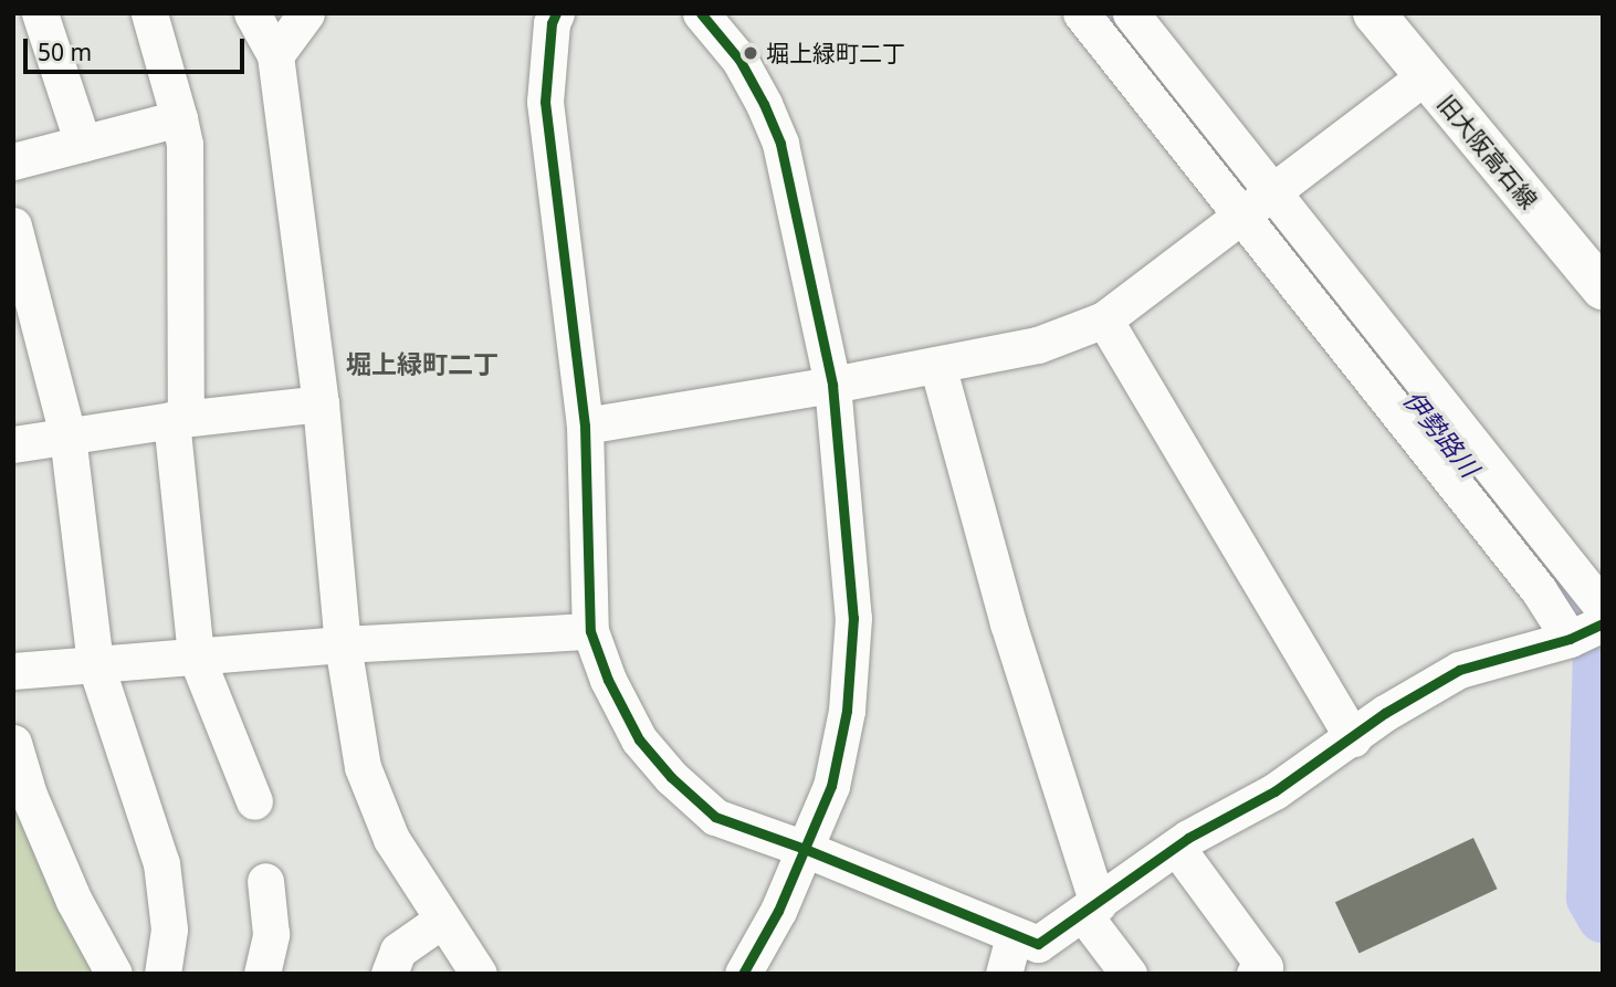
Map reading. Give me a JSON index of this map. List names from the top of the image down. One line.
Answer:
{"streets":{"main road":["旧大阪高石線"]},"districts":["堀上緑町二丁"],"water":["伊勢路川"],"places":["堀上緑町二丁"],"scale_bar":"50 m"}
